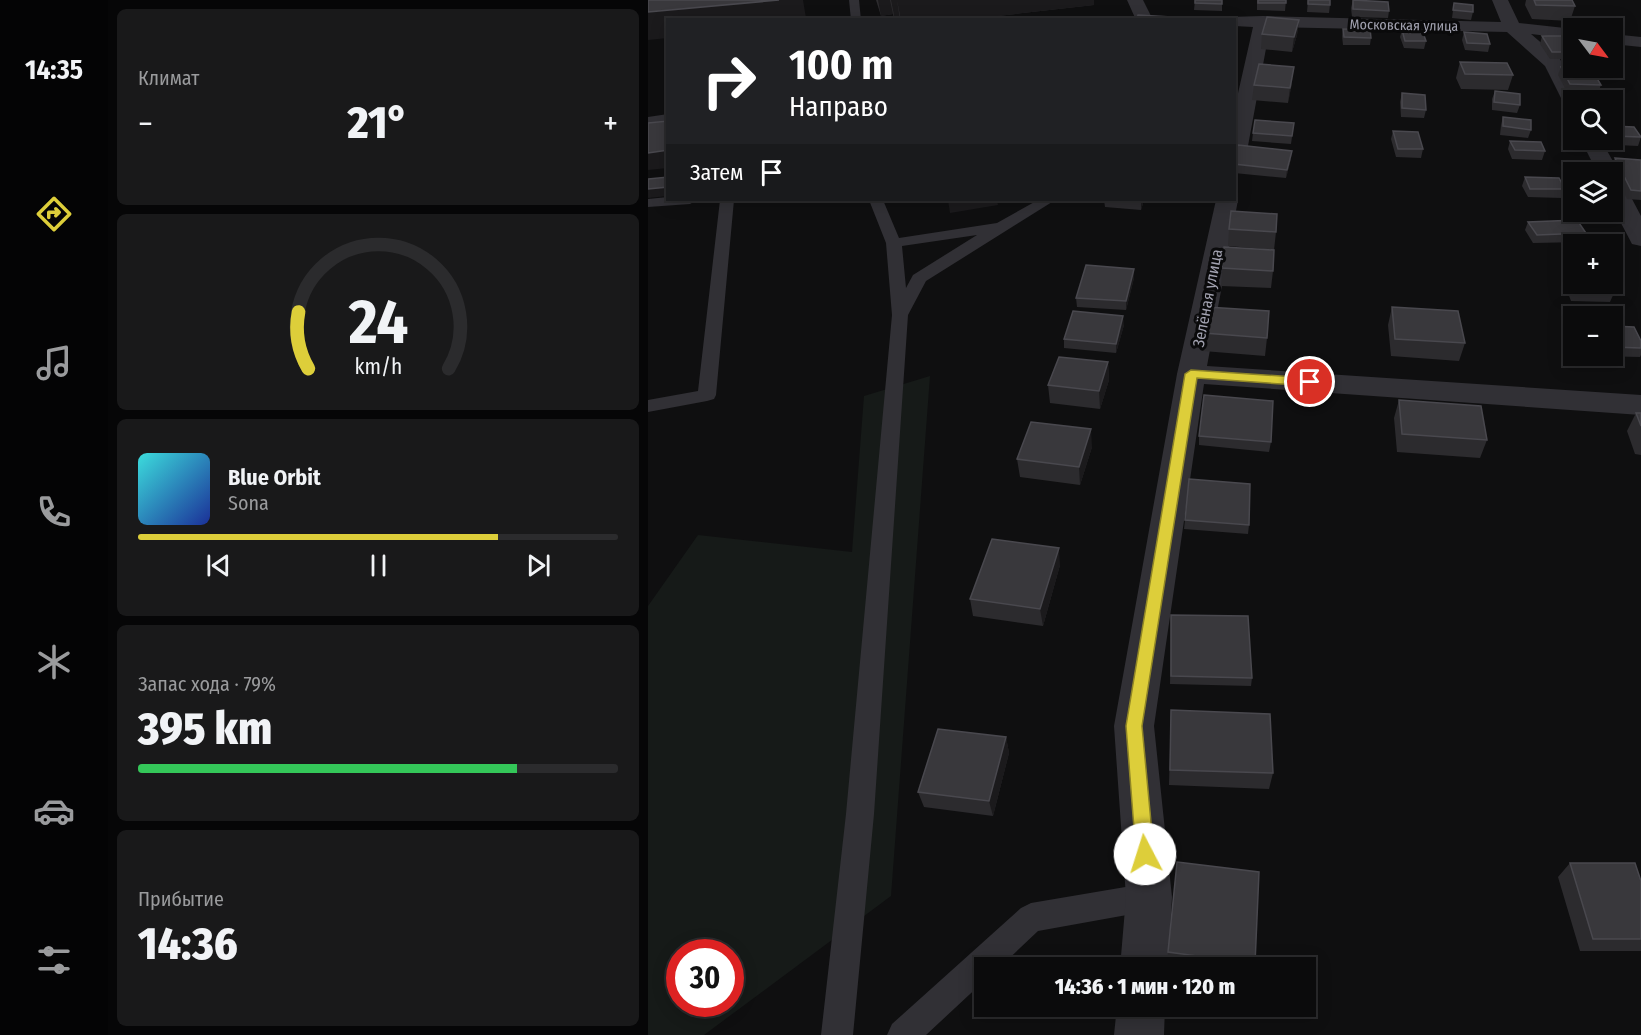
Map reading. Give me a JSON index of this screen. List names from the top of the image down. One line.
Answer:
{"streets":{"street":["Московская улица","Зелёная улица"]},"north":"bottom right","page":{"tabs":"14:35","tile":["Климат",["Запас хода · 79%","395 km"],["Прибытие","14:36"]],"map_buttons":["+","−"],"turn":["100 m","Направо"],"heat":["−","21°","+"],"then":"Затем","song":["Blue Orbit","Sona"],"limit":"30","trip":"14:36 · 1 мин · 120 m","gauge":["24","km/h"]}}
